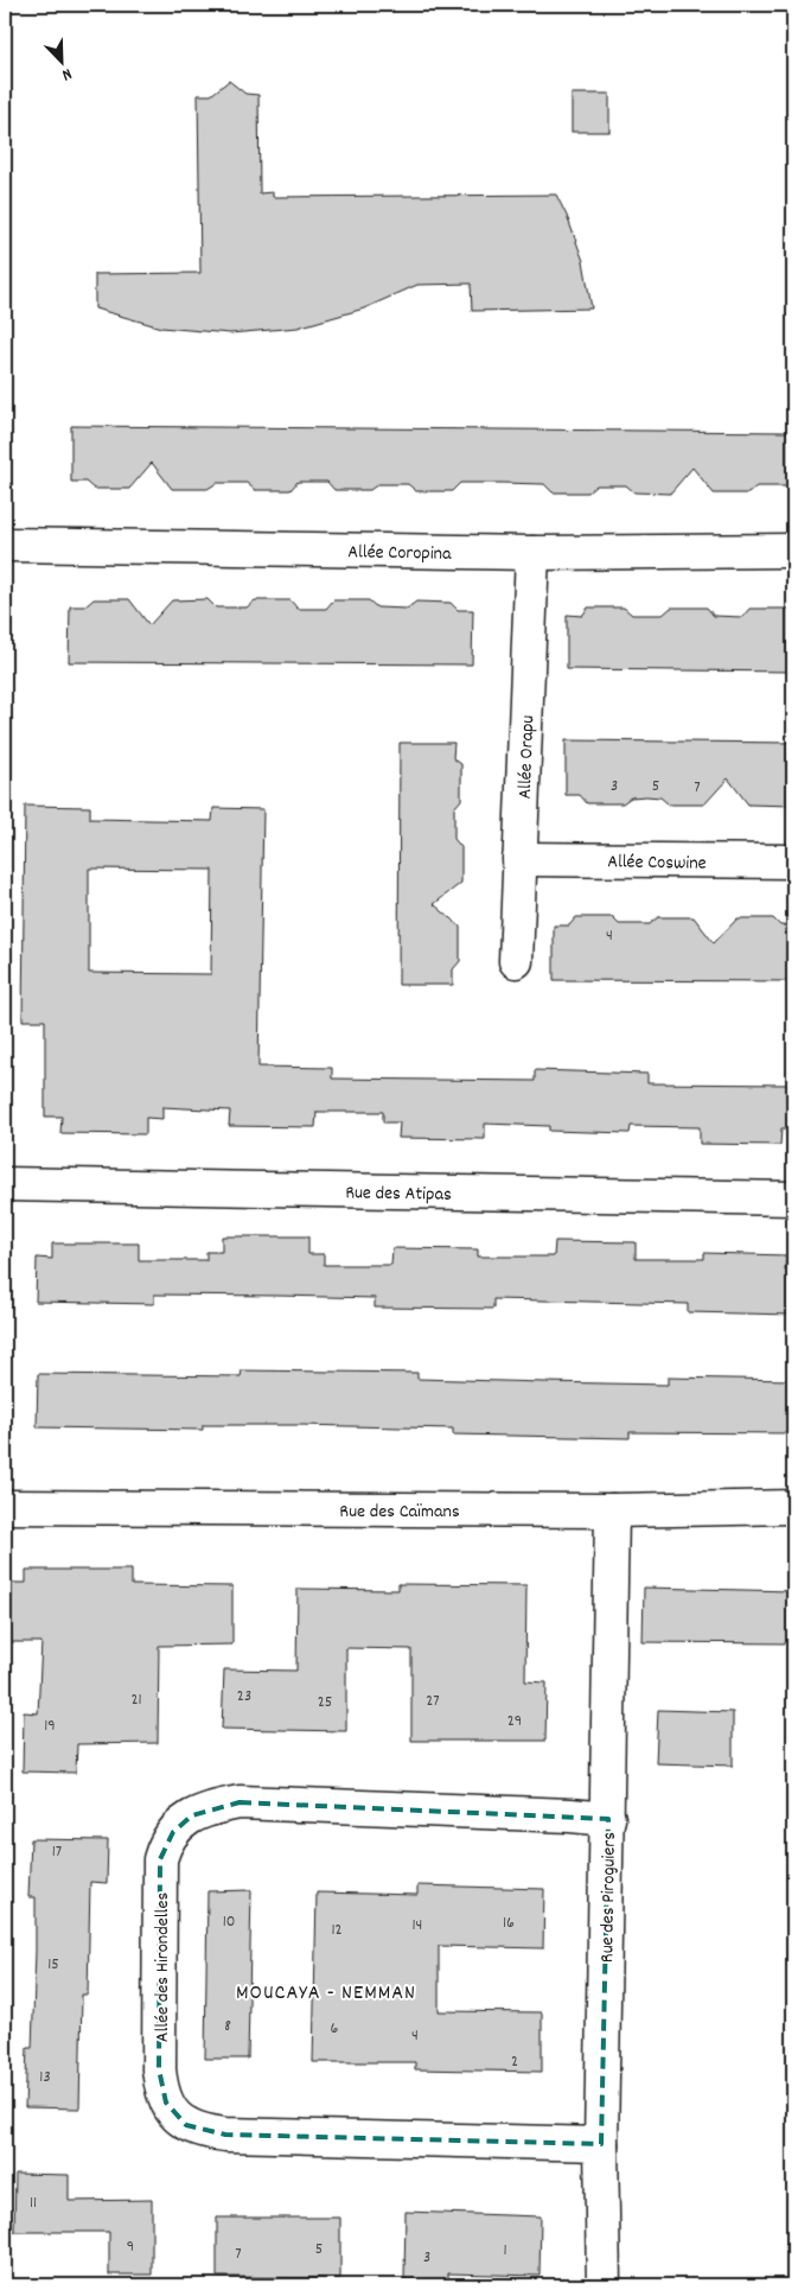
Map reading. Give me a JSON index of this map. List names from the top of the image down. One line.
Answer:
{"streets":{"street":["Allée Coropina","Allée Orapu","Allée Coswine","Rue des Atipas","Rue des Caïmans","Rue des Piroguiers","Allée des Hirondelles"]},"crossings":[["Allée Coropina","Allée Orapu"],["Allée Orapu","Allée Coswine"],["Rue des Caïmans","Rue des Piroguiers"],["Rue des Piroguiers","Allée des Hirondelles"]],"districts":["MOUCAYA - NEMMAN"],"house_numbers":["3","5","7","4","23","21","27","25","29","19","17","10","16","14","12","15","8","6","4","2","13","11","9","5","1","7","3"],"north":"bottom right"}
